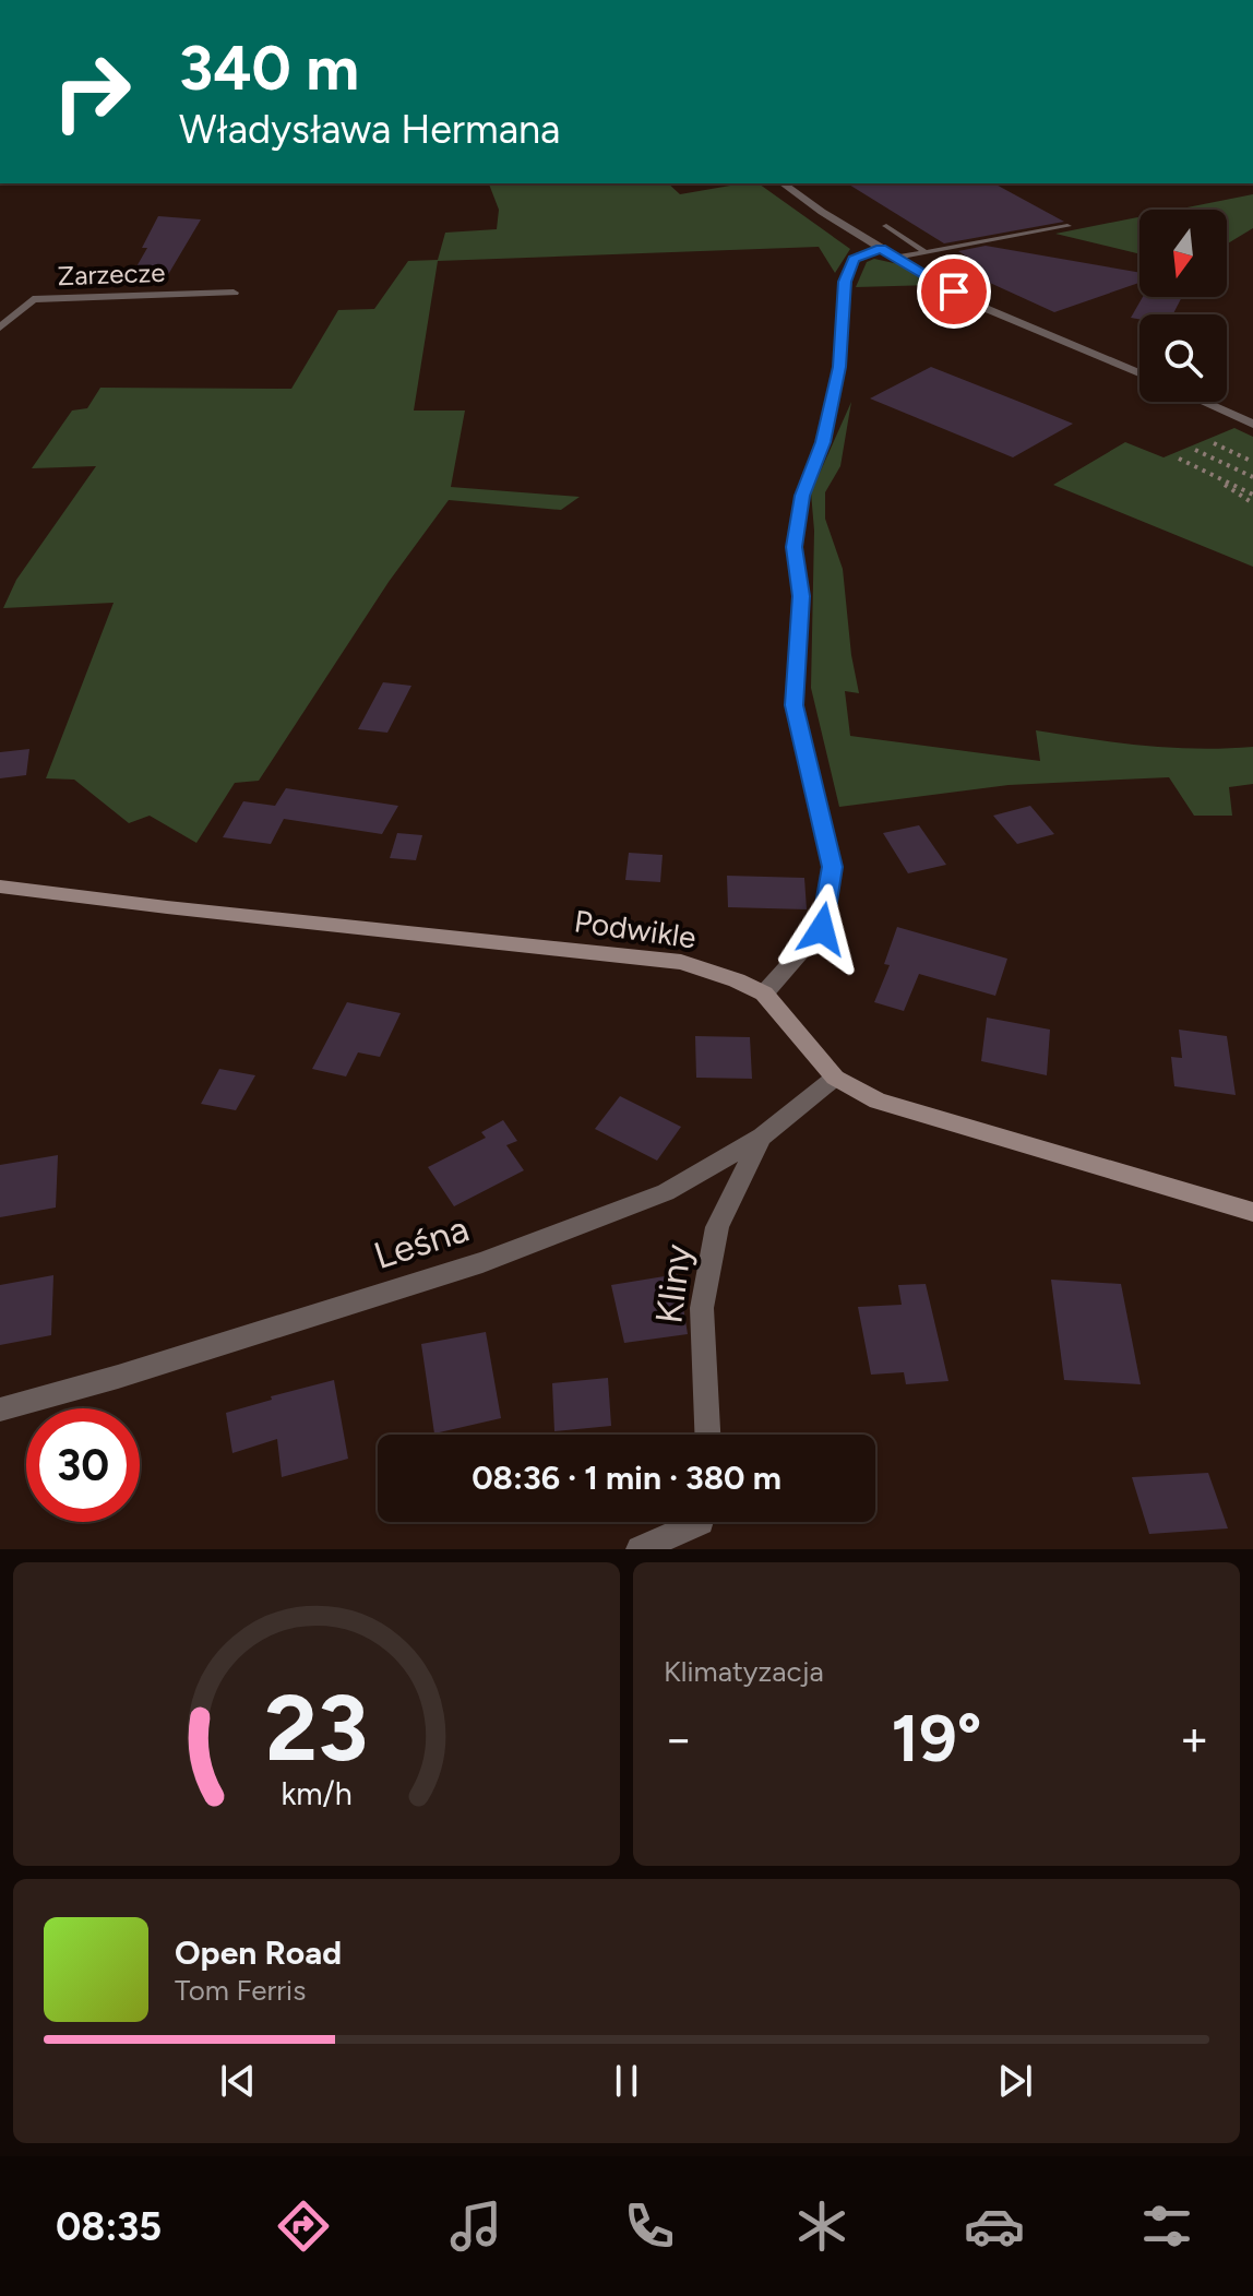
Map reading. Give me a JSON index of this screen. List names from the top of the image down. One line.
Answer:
{"streets":{"street":["Zarzecze","Podwikle","Leśna","Kliny"]},"crossings":[["Podwikle","Leśna"],["Leśna","Kliny"]],"north":"bottom","page":{"turn":["340 m","Władysława Hermana"],"limit":"30","trip":"08:36 · 1 min · 380 m","tile":"Klimatyzacja","heat":["−","19°","+"],"song":["Open Road","Tom Ferris"],"tabs":"08:35","gauge":["23","km/h"]}}
